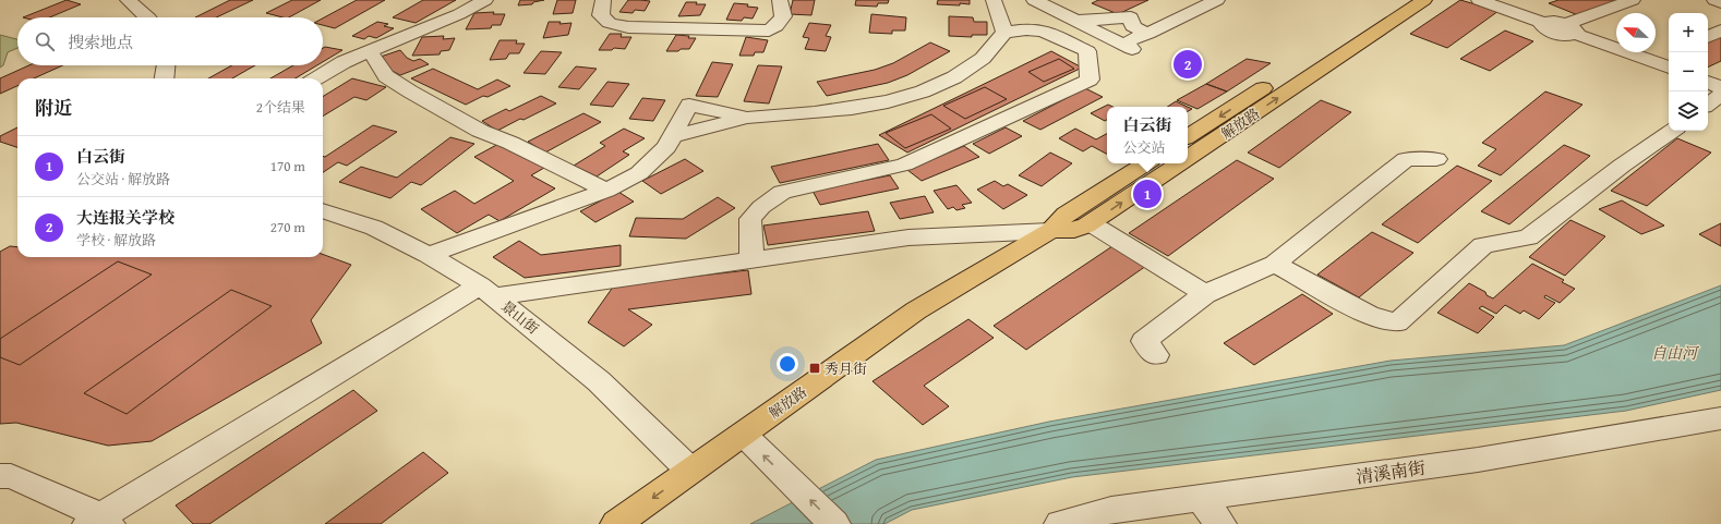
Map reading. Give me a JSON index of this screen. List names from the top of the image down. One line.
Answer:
{"streets":{"main road":["解放路"],"street":["景山街","清溪南街"]},"crossings":[["解放路","景山街"]],"water":["自由河"],"places":{"transit":["秀月街"]},"north":"top left","page":{"map_buttons":["+","−"],"search":"搜索地点","pins":["2","1"],"heading":["附近","2个结果"],"popup":["白云街","公交站"],"list":[{"mark":"1","name":"白云街","note":"公交站 · 解放路","value":"170 m"},{"mark":"2","name":"大连报关学校","note":"学校 · 解放路","value":"270 m"}]}}
